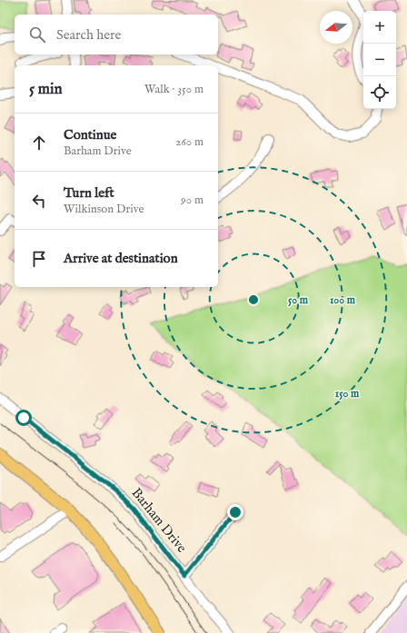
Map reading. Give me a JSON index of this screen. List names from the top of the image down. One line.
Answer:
{"streets":{"street":["Barham Drive"]},"north":"left","page":{"map_buttons":["+","−"],"search":"Search here","heading":["5 min","Walk · 350 m"],"list":[["Continue","Barham Drive","260 m"],["Turn left","Wilkinson Drive","90 m"],"Arrive at destination"]},"rings":["50 m","100 m","150 m"]}
